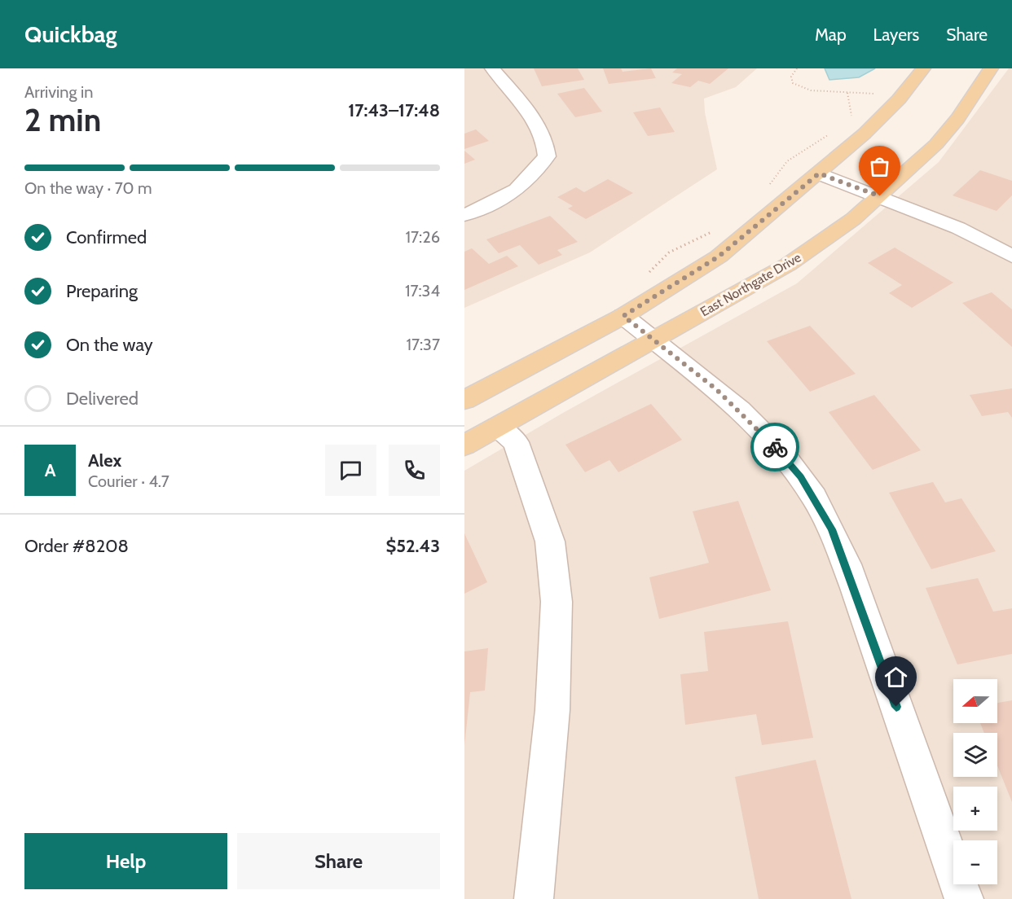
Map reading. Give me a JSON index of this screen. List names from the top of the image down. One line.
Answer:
{"streets":{"main road":["East Northgate Drive"]},"north":"left","page":{"header":"Quickbag","nav":["Map","Layers","Share"],"heading":["2 min","Arriving in","17:43–17:48"],"panel":["Alex","Courier · 4.7","Order #8208","$52.43"],"bar":"On the way · 70 m","list":[["Confirmed","17:26"],["Preparing","17:34"],["On the way","17:37"],"Delivered"],"round":"A","map_buttons":["+","−"],"buttons":["Help","Share"]}}
